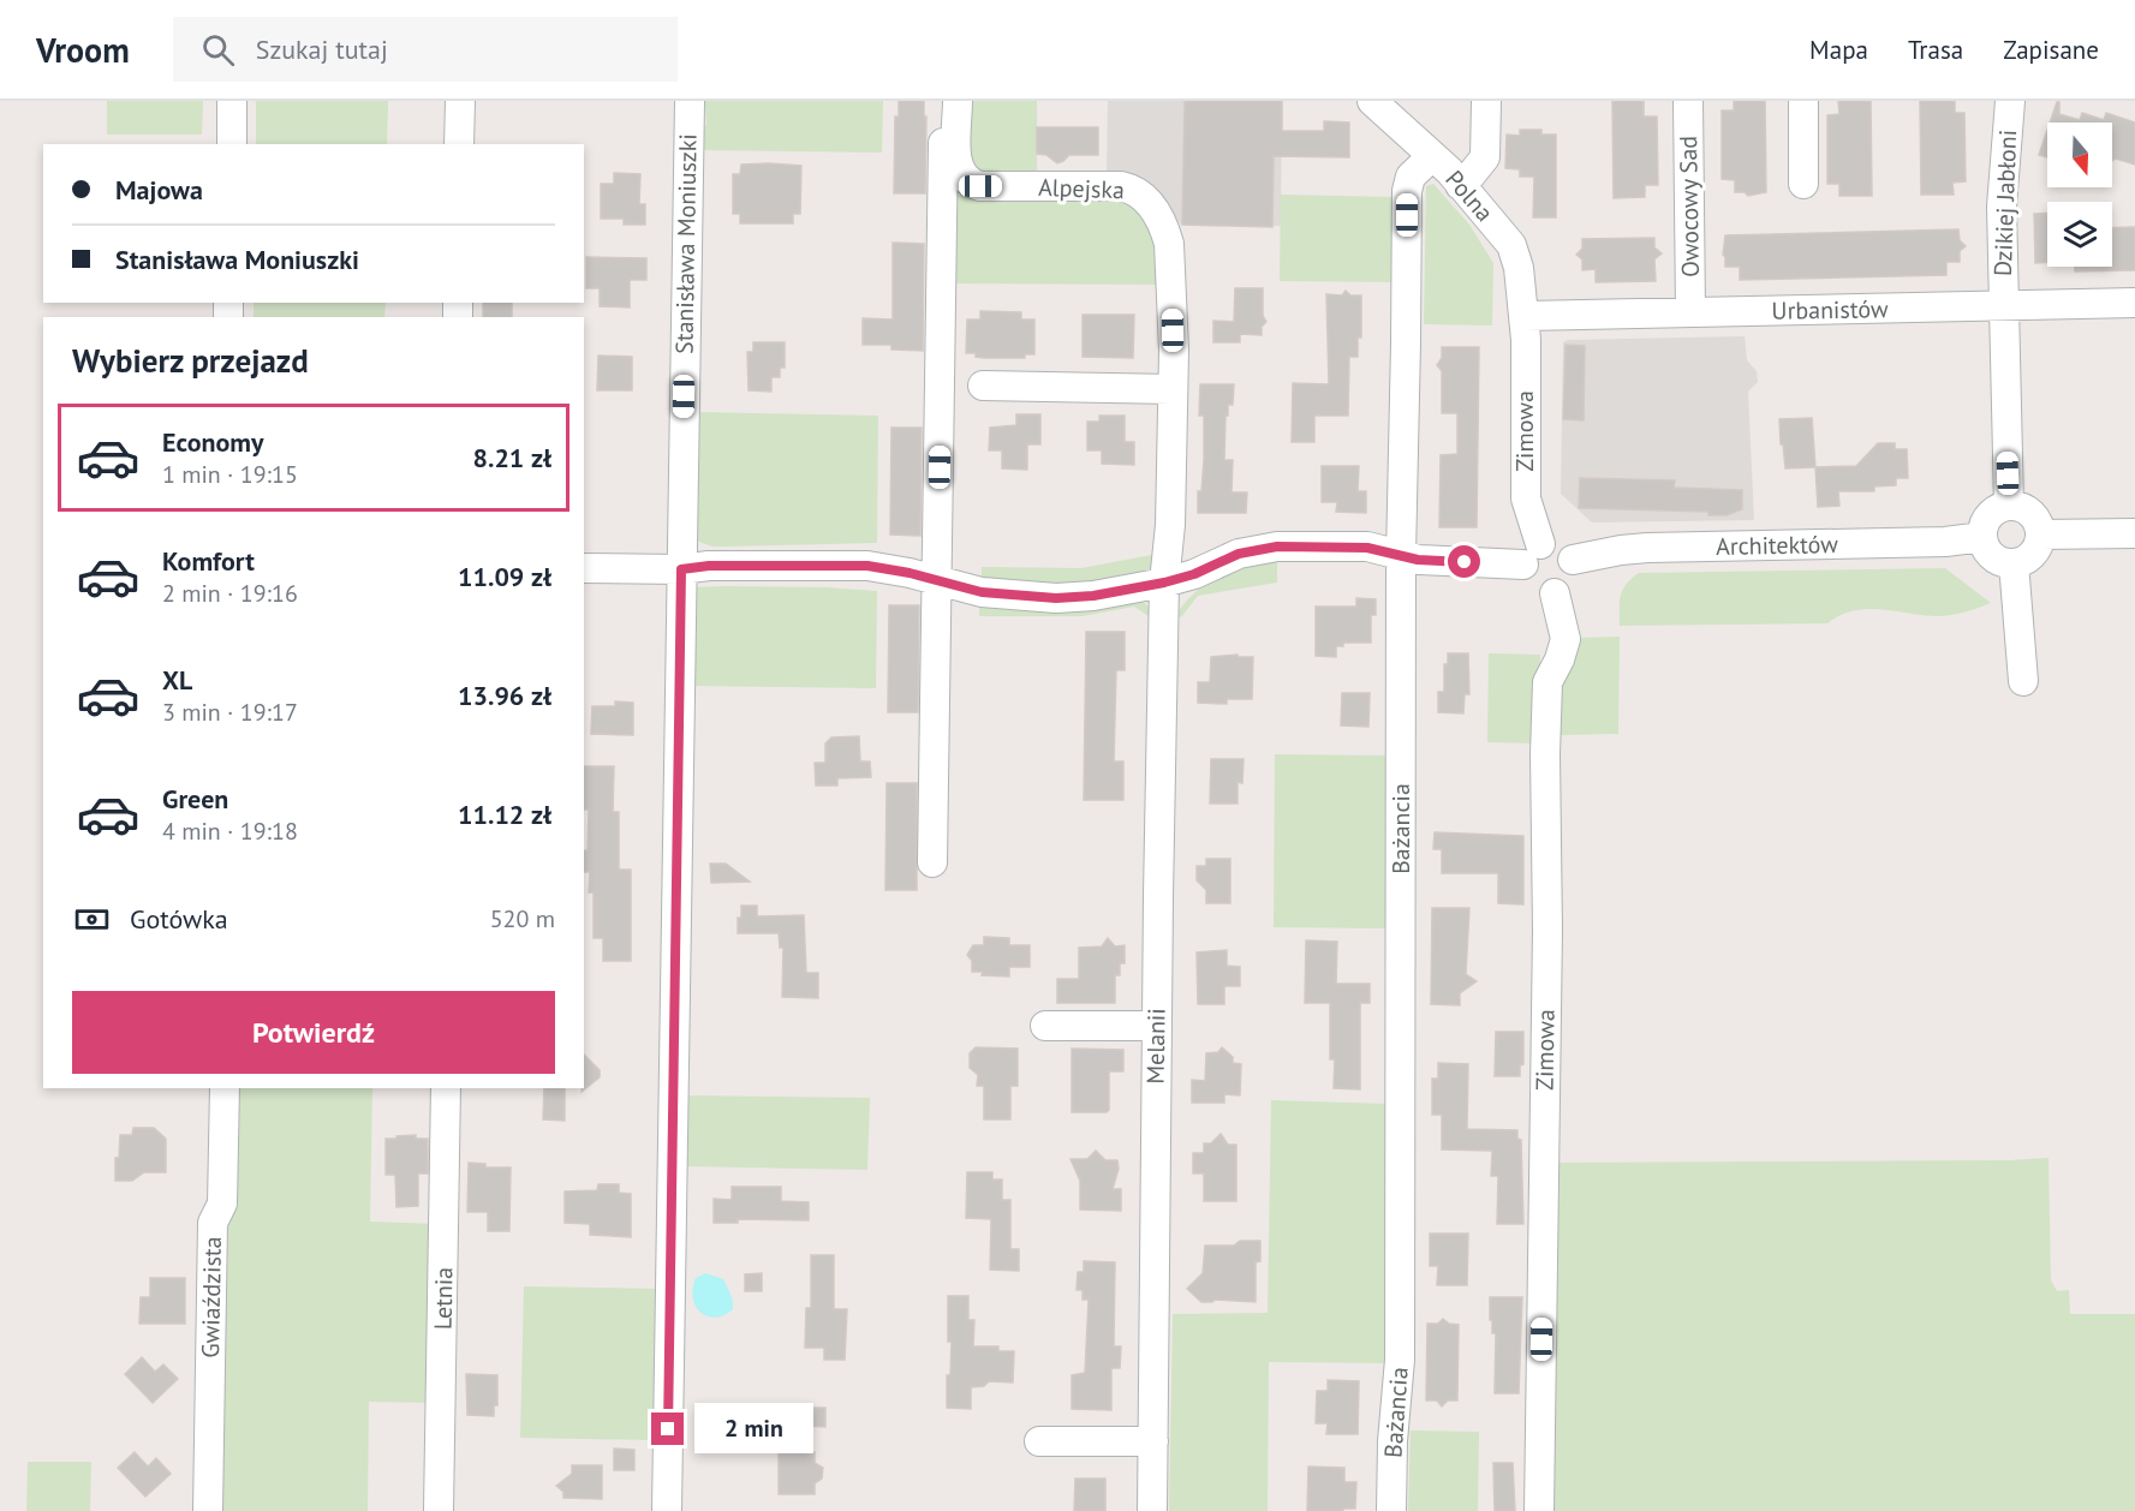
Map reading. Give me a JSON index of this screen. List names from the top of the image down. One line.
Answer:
{"streets":{"street":["Alpejska","Polna","Dzikiej Jabłoni","Owocowy Sad","Stanisława Moniuszki","Urbanistów","Zimowa","Architektów","Bażancia","Melanii","Gwiaździsta","Letnia"]},"crossings":[["Alpejska","Melanii"],["Polna","Urbanistów"],["Polna","Zimowa"],["Polna","Bażancia"],["Dzikiej Jabłoni","Urbanistów"],["Dzikiej Jabłoni","Architektów"],["Owocowy Sad","Urbanistów"],["Urbanistów","Zimowa"],["Zimowa","Architektów"]],"north":"bottom","page":{"header":"Vroom","search":"Szukaj tutaj","nav":["Mapa","Trasa","Zapisane"],"banner":["Majowa","Stanisława Moniuszki"],"heading":"Wybierz przejazd","list":[{"name":"Economy","note":"1 min · 19:15","value":"8.21 zł"},{"name":"Komfort","note":"2 min · 19:16","value":"11.09 zł"},{"name":"XL","note":"3 min · 19:17","value":"13.96 zł"},{"name":"Green","note":"4 min · 19:18","value":"11.12 zł"}],"pay":["Gotówka","520 m"],"buttons":"Potwierdź","bubble":"2 min"}}
